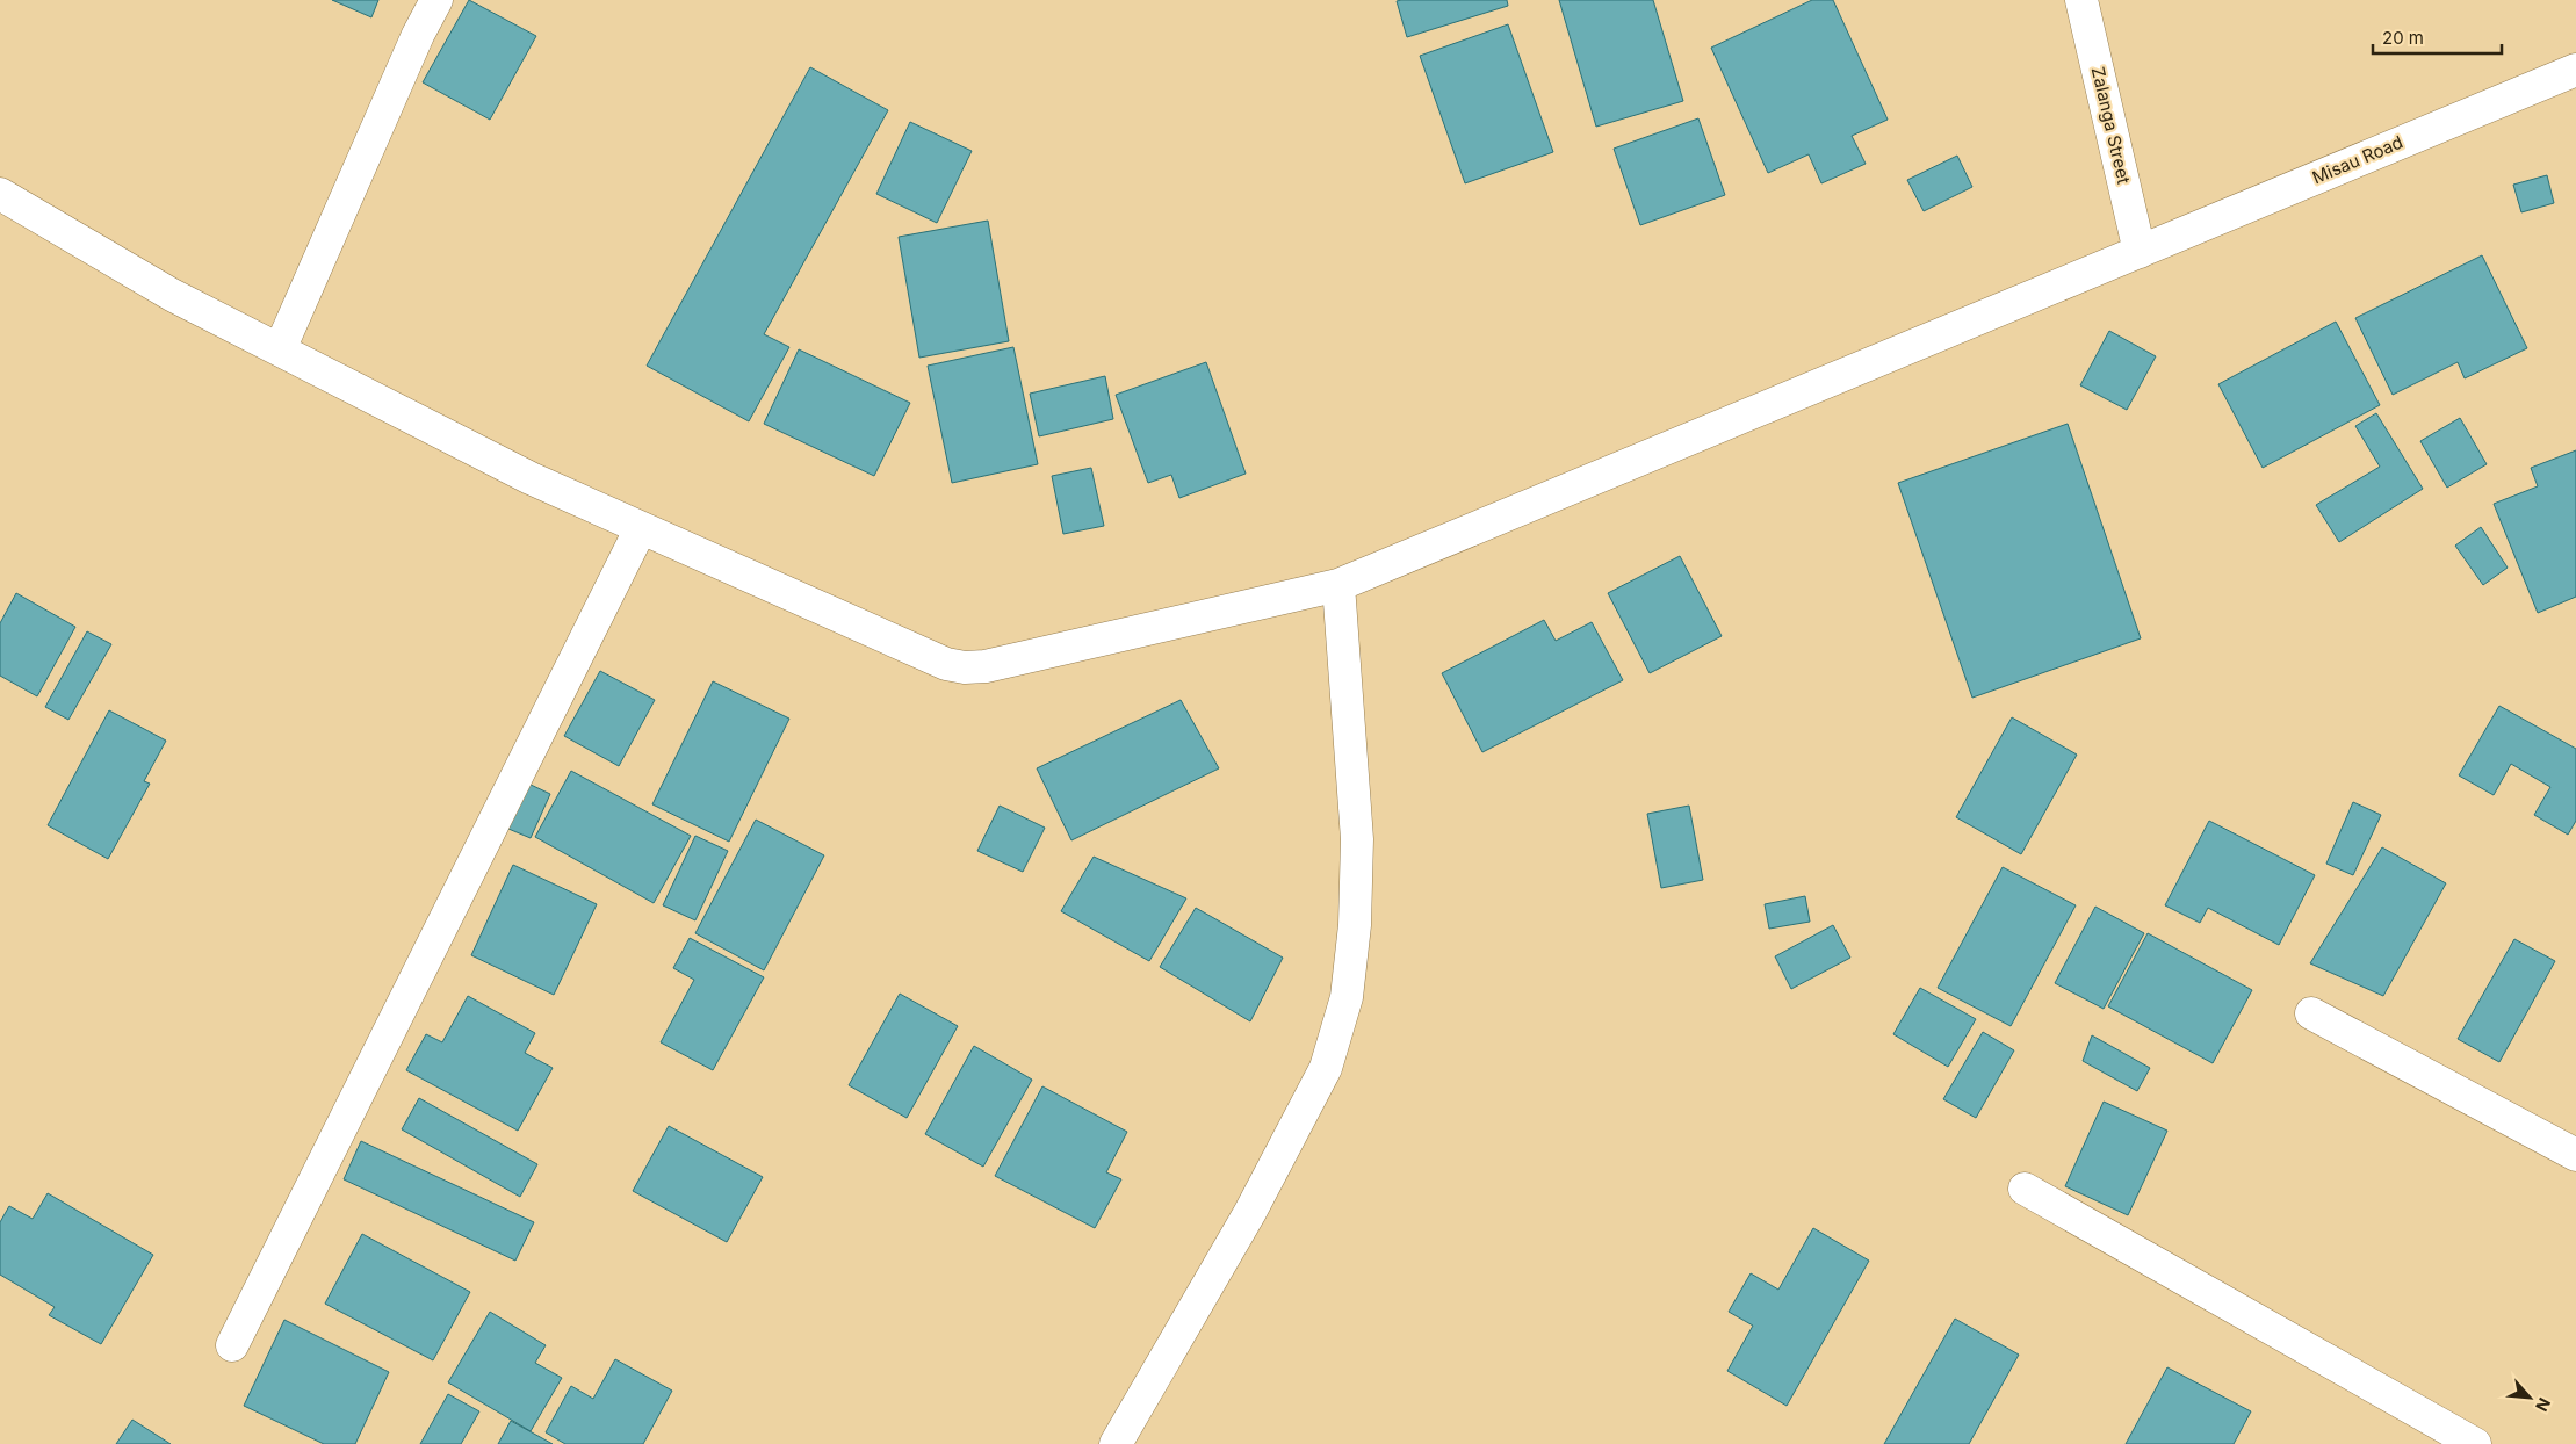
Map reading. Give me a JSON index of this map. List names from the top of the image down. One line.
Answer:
{"streets":{"street":["Zalanga Street","Misau Road"]},"crossings":[["Zalanga Street","Misau Road"]],"scale_bar":"20 m","north":"bottom right"}
